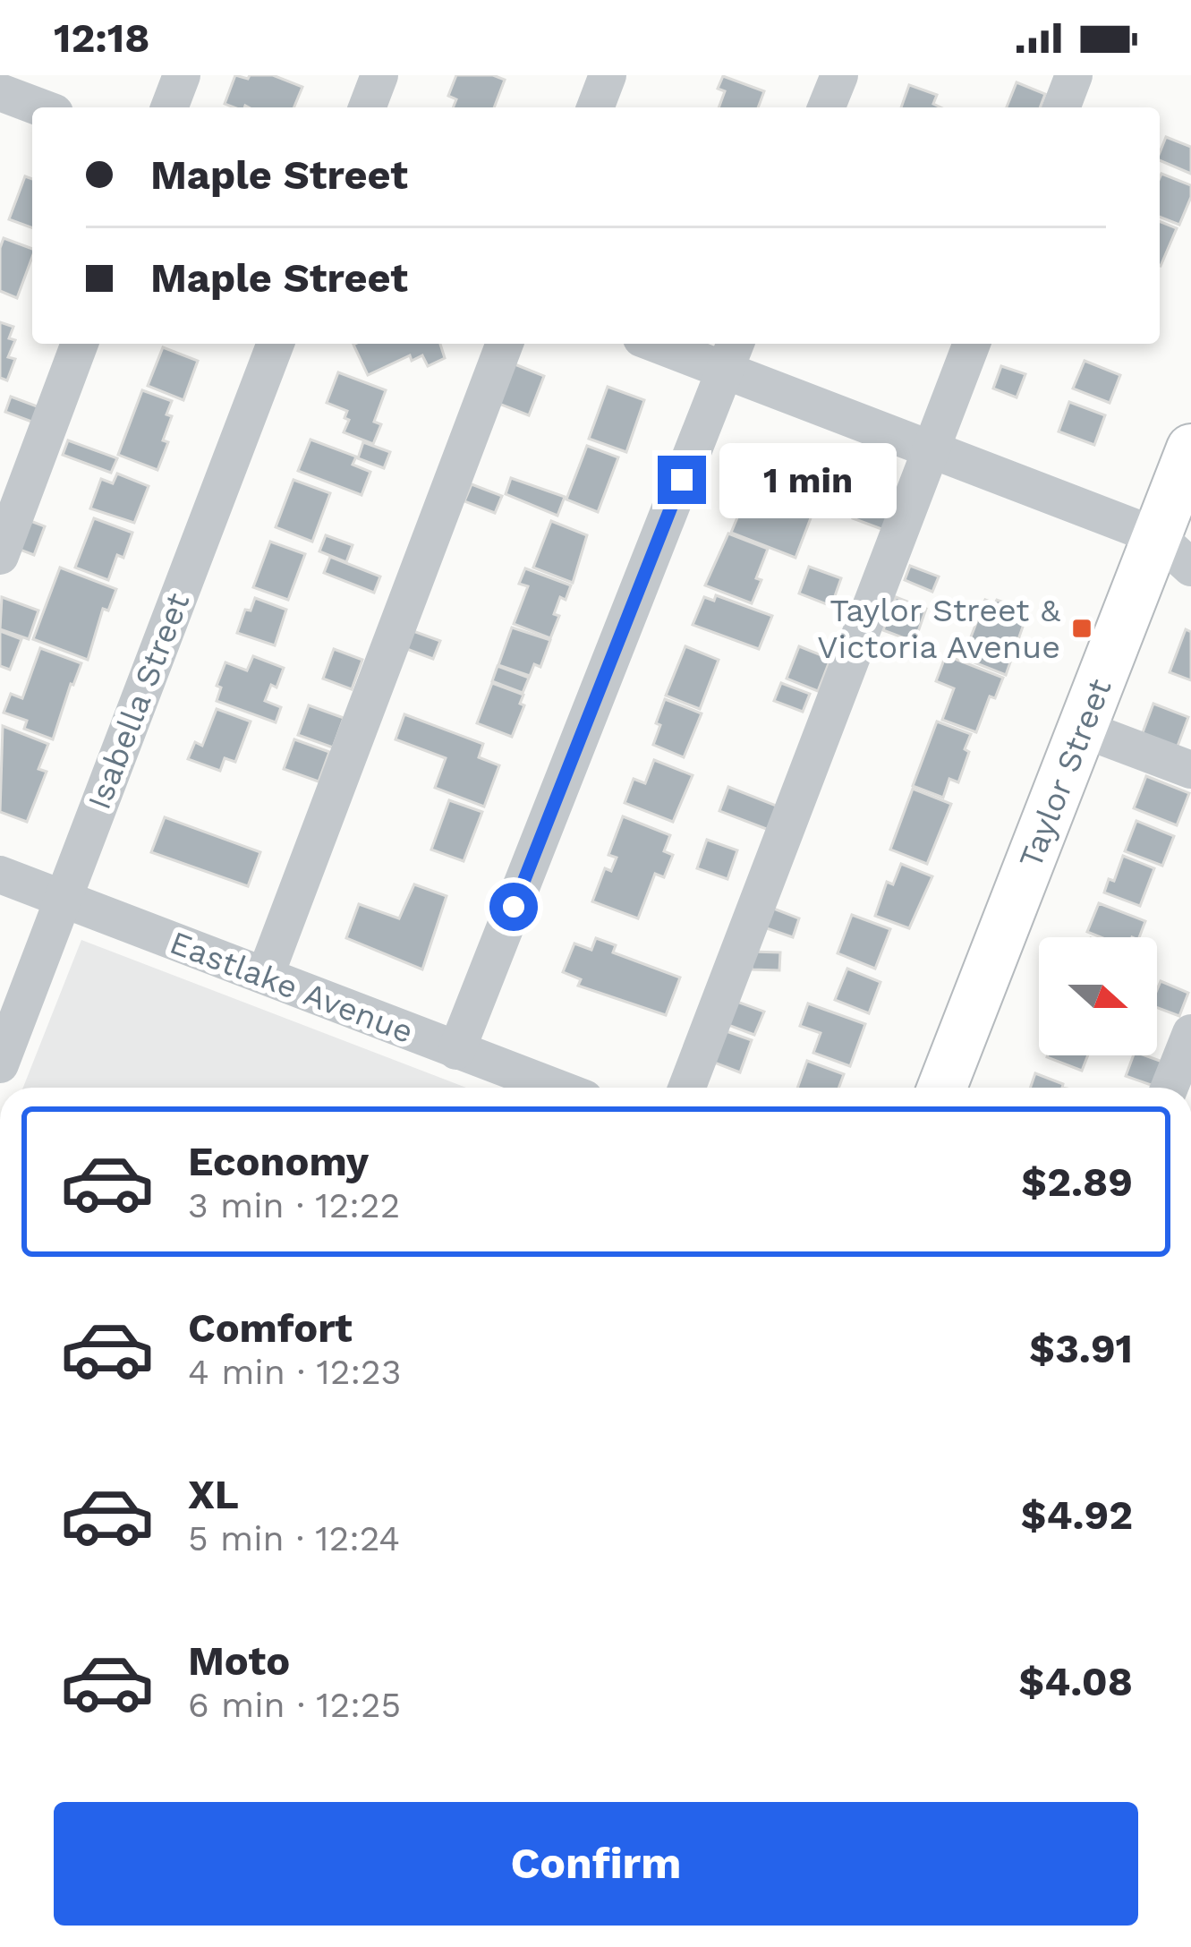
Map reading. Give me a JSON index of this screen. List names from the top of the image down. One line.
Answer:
{"streets":{"main road":["Taylor Street"],"street":["Isabella Street","Eastlake Avenue"]},"crossings":[["Isabella Street","Eastlake Avenue"]],"places":{"transit":["Taylor Street & Victoria Avenue"]},"north":"right","page":{"status":"12:18","banner":["Maple Street","Maple Street"],"bubble":"1 min","list":[{"name":"Economy","note":"3 min · 12:22","value":"$2.89"},{"name":"Comfort","note":"4 min · 12:23","value":"$3.91"},{"name":"XL","note":"5 min · 12:24","value":"$4.92"},{"name":"Moto","note":"6 min · 12:25","value":"$4.08"}],"buttons":"Confirm"}}
